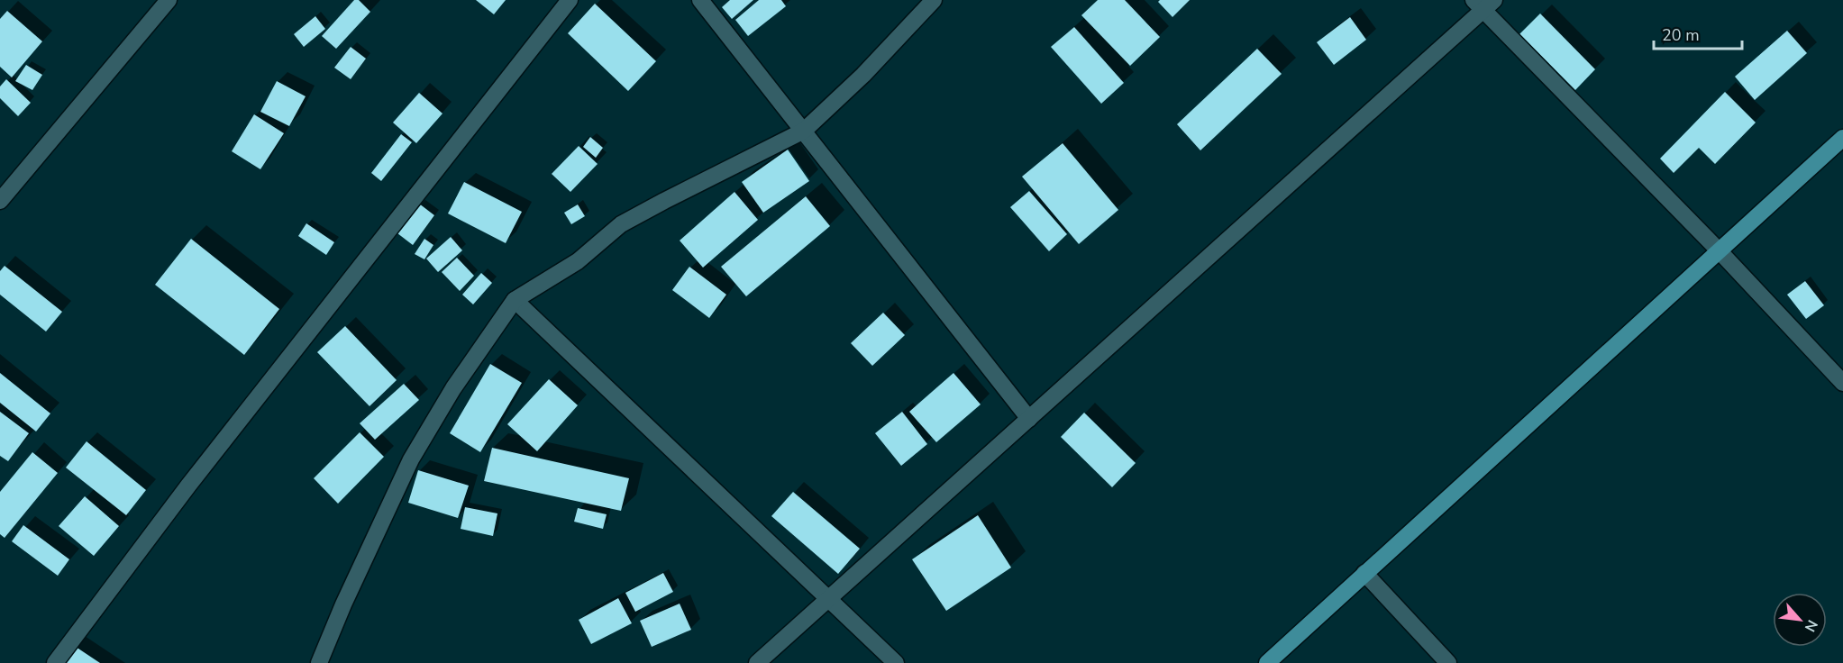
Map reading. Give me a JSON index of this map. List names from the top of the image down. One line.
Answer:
{"scale_bar":"20 m","north":"bottom right"}
